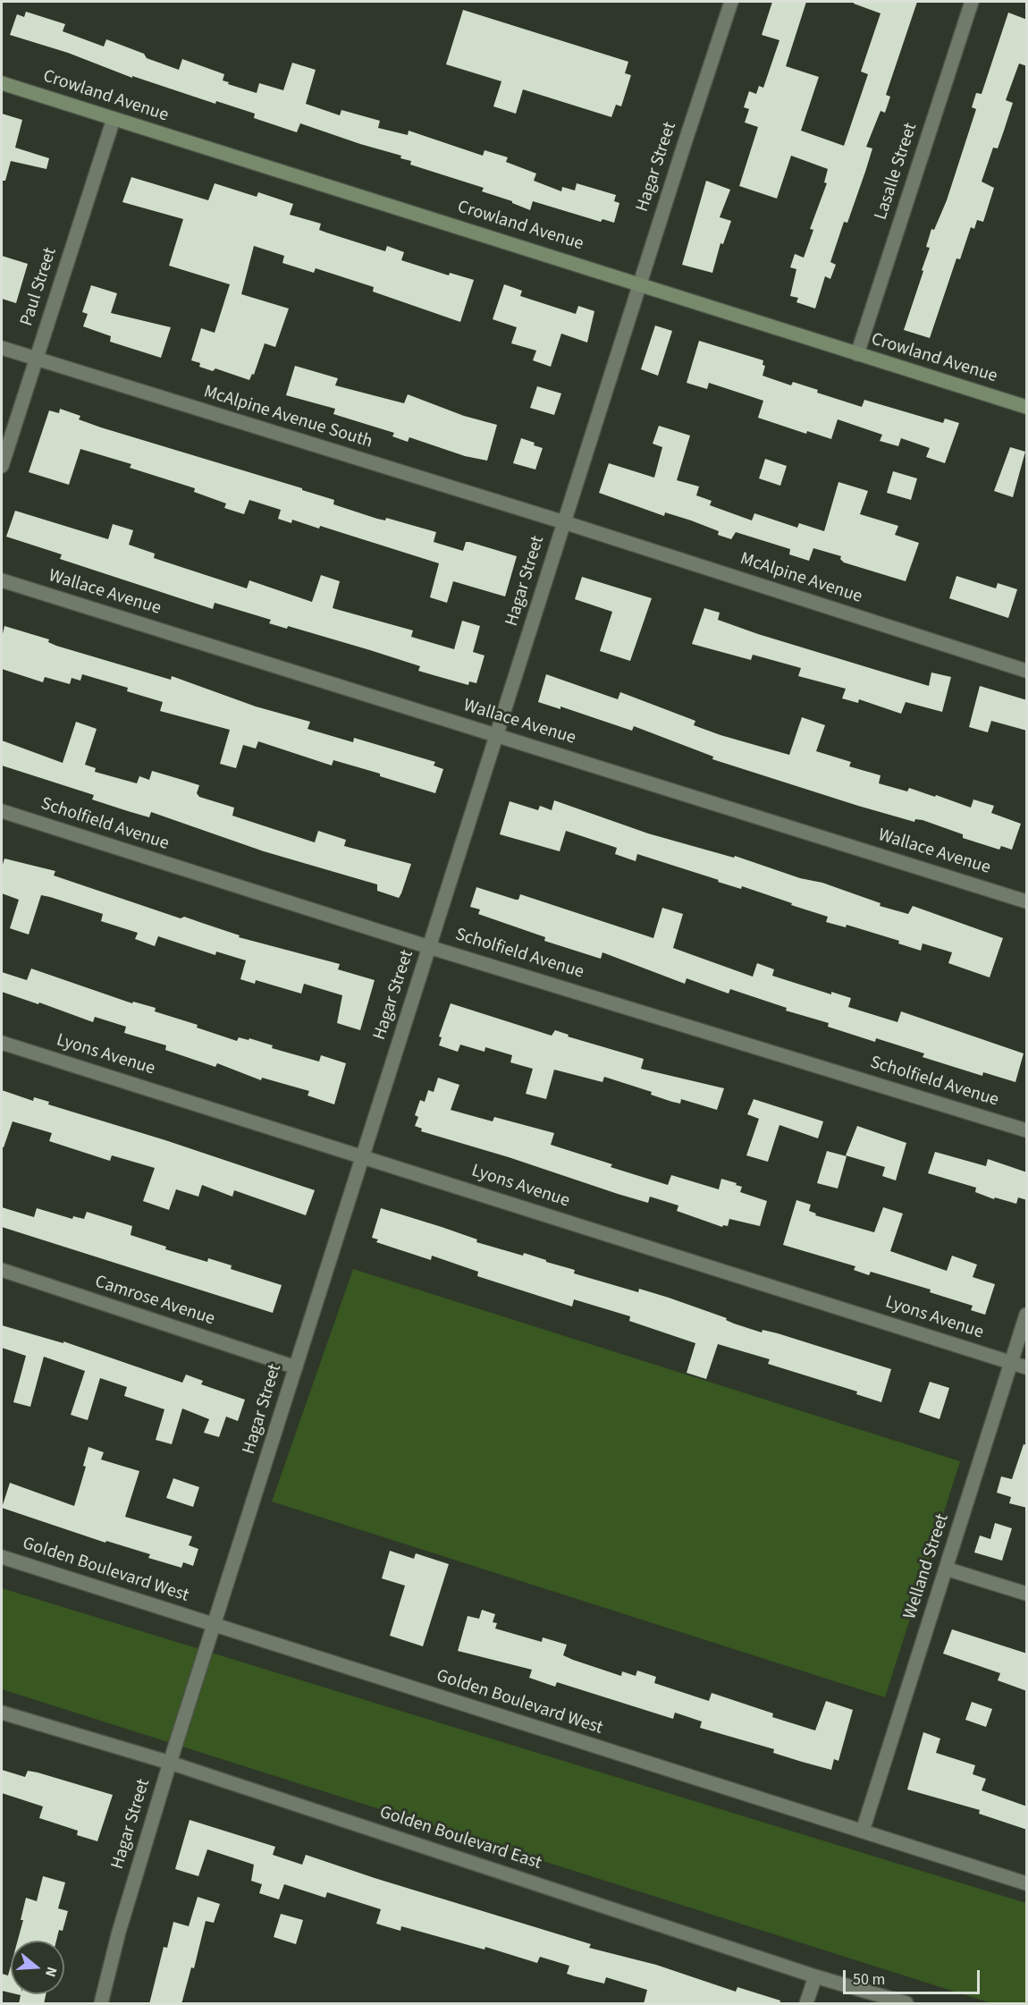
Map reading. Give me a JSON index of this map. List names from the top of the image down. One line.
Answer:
{"streets":{"main road":["Crowland Avenue"],"street":["Hagar Street","Lasalle Street","Paul Street","McAlpine Avenue South","McAlpine Avenue","Wallace Avenue","Scholfield Avenue","Lyons Avenue","Camrose Avenue","Welland Street","Golden Boulevard West","Golden Boulevard East"]},"crossings":[["Crowland Avenue","Hagar Street"],["Crowland Avenue","Lasalle Street"],["Crowland Avenue","Paul Street"],["Hagar Street","McAlpine Avenue South"],["Hagar Street","McAlpine Avenue"],["Hagar Street","Wallace Avenue"],["Hagar Street","Scholfield Avenue"],["Hagar Street","Lyons Avenue"],["Hagar Street","Camrose Avenue"],["Hagar Street","Golden Boulevard West"],["Hagar Street","Golden Boulevard East"],["Paul Street","McAlpine Avenue South"],["McAlpine Avenue South","McAlpine Avenue"],["Lyons Avenue","Welland Street"],["Welland Street","Golden Boulevard West"]],"scale_bar":"50 m","north":"right"}
